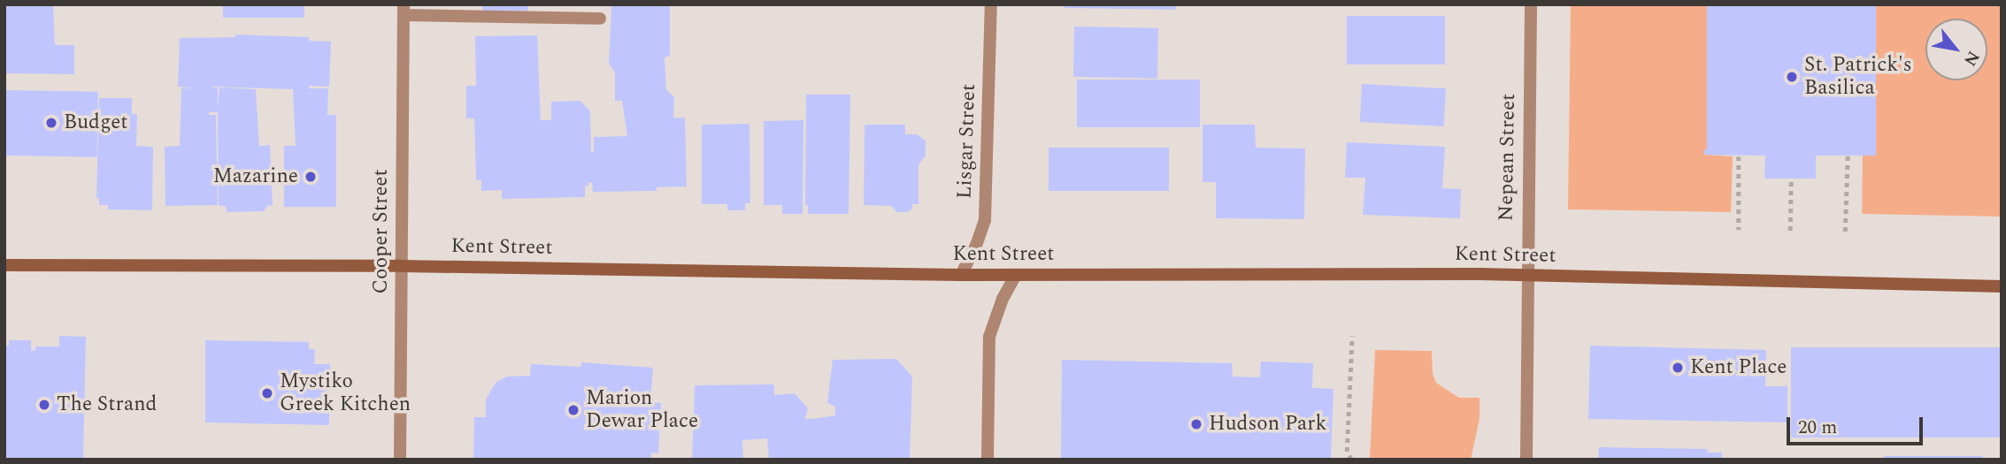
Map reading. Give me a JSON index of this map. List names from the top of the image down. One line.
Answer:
{"streets":{"main road":["Kent Street"],"street":["Lisgar Street","Nepean Street","Cooper Street"]},"crossings":[["Lisgar Street","Kent Street"],["Nepean Street","Kent Street"],["Cooper Street","Kent Street"]],"places":["St. Patrick's Basilica","Budget","Mazarine","Kent Place","Mystiko Greek Kitchen","The Strand","Marion Dewar Place","Hudson Park"],"scale_bar":"20 m","north":"bottom right"}
